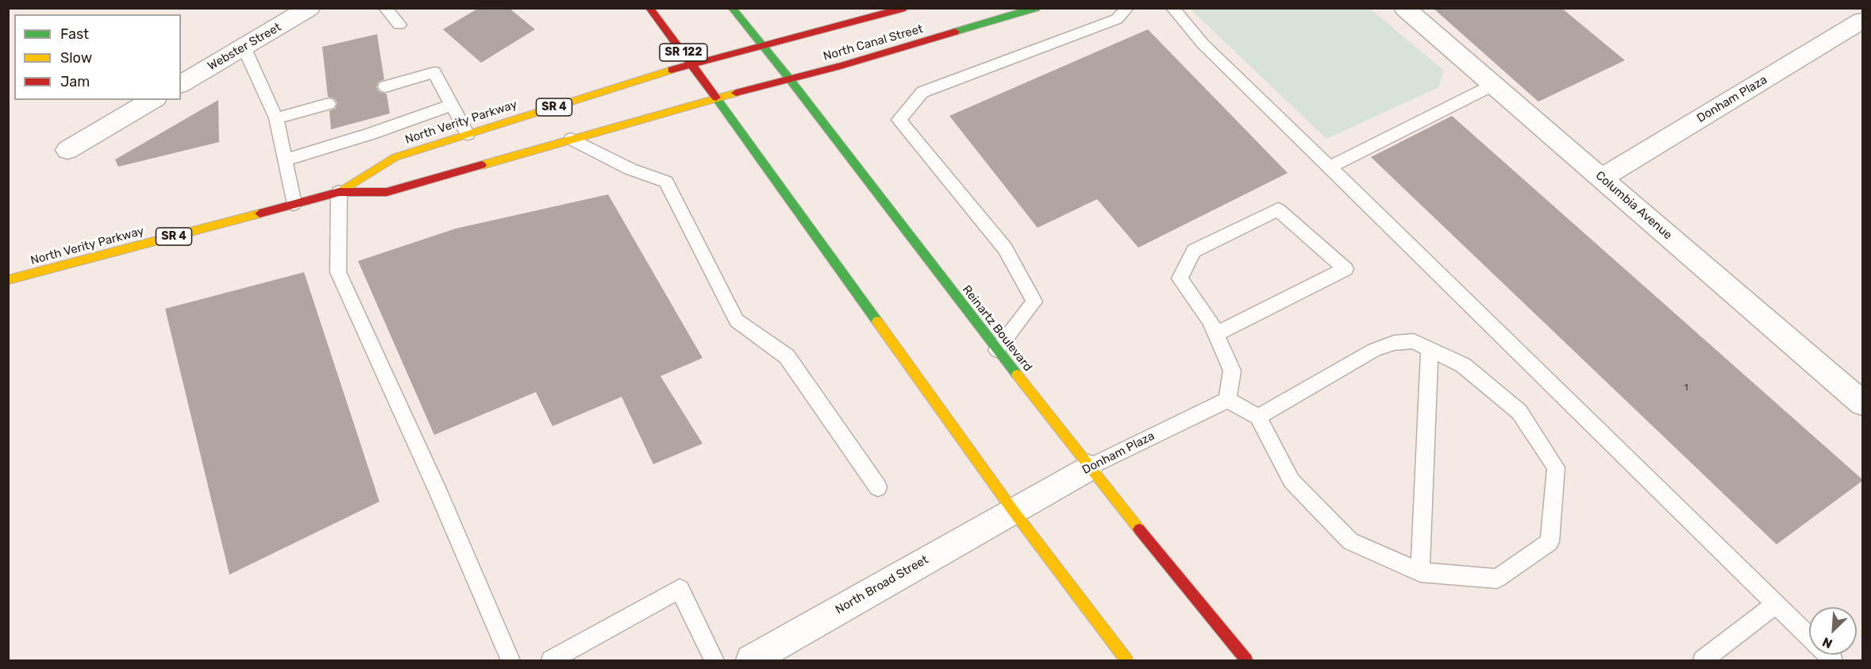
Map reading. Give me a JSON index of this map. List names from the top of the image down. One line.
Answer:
{"streets":{"main road":["North Canal Street","SR 122","SR 4","North Verity Parkway","Reinartz Boulevard"],"street":["Webster Street","Donham Plaza","Columbia Avenue","North Broad Street"]},"crossings":[["North Canal Street","SR 122"],["North Canal Street","North Verity Parkway"],["North Canal Street","Reinartz Boulevard"],["SR 122","Donham Plaza"],["SR 122","North Verity Parkway"],["SR 122","North Broad Street"],["Donham Plaza","Columbia Avenue"],["Donham Plaza","Reinartz Boulevard"],["Donham Plaza","North Broad Street"],["SR 4","North Verity Parkway"],["SR 4","Reinartz Boulevard"],["North Verity Parkway","Reinartz Boulevard"]],"house_numbers":["1"],"legend":["Fast","Slow","Jam"],"north":"bottom left"}
